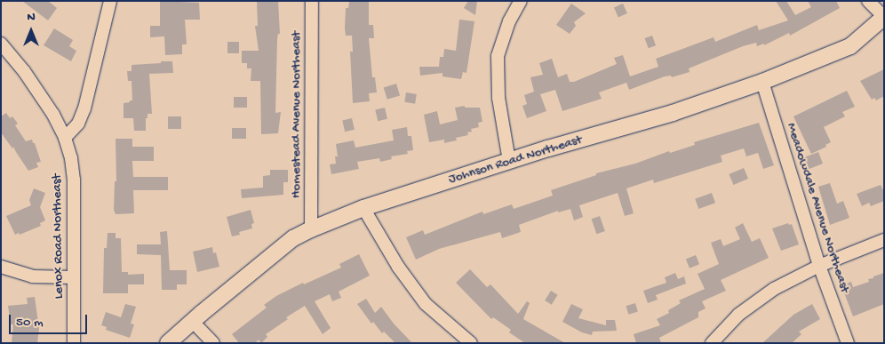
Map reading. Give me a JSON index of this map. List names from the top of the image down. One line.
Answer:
{"streets":{"street":["Homestead Avenue Northeast","Johnson Road Northeast","Meadowdale Avenue Northeast","Lenox Road Northeast"]},"crossings":[["Homestead Avenue Northeast","Johnson Road Northeast"],["Johnson Road Northeast","Meadowdale Avenue Northeast"]],"scale_bar":"50 m","north":"top"}
